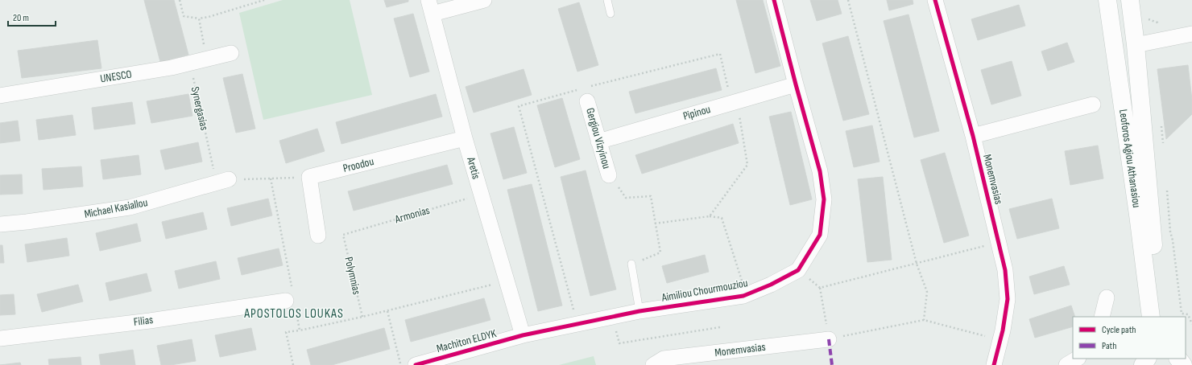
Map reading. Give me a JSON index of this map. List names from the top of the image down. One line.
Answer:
{"streets":{"main road":["Leoforos Agiou Athanasiou"],"street":["UNESCO","Pipinou","Gergiou Vizyinou","Proodou","Aretis","Monemvasias","Michael Kasiallou","Aimiliou Chourmouziou","Filias","Machiton ELDYK"],"path":["Synergasias","Armonias","Polymnias"]},"crossings":[["UNESCO","Synergasias"],["Pipinou","Gergiou Vizyinou"],["Pipinou","Aimiliou Chourmouziou"],["Proodou","Aretis"],["Aretis","Armonias"],["Aretis","Aimiliou Chourmouziou"],["Aretis","Machiton ELDYK"],["Armonias","Polymnias"],["Aimiliou Chourmouziou","Machiton ELDYK"]],"districts":["APOSTOLOS LOUKAS"],"legend":["Cycle path","Path"],"scale_bar":"20 m"}
